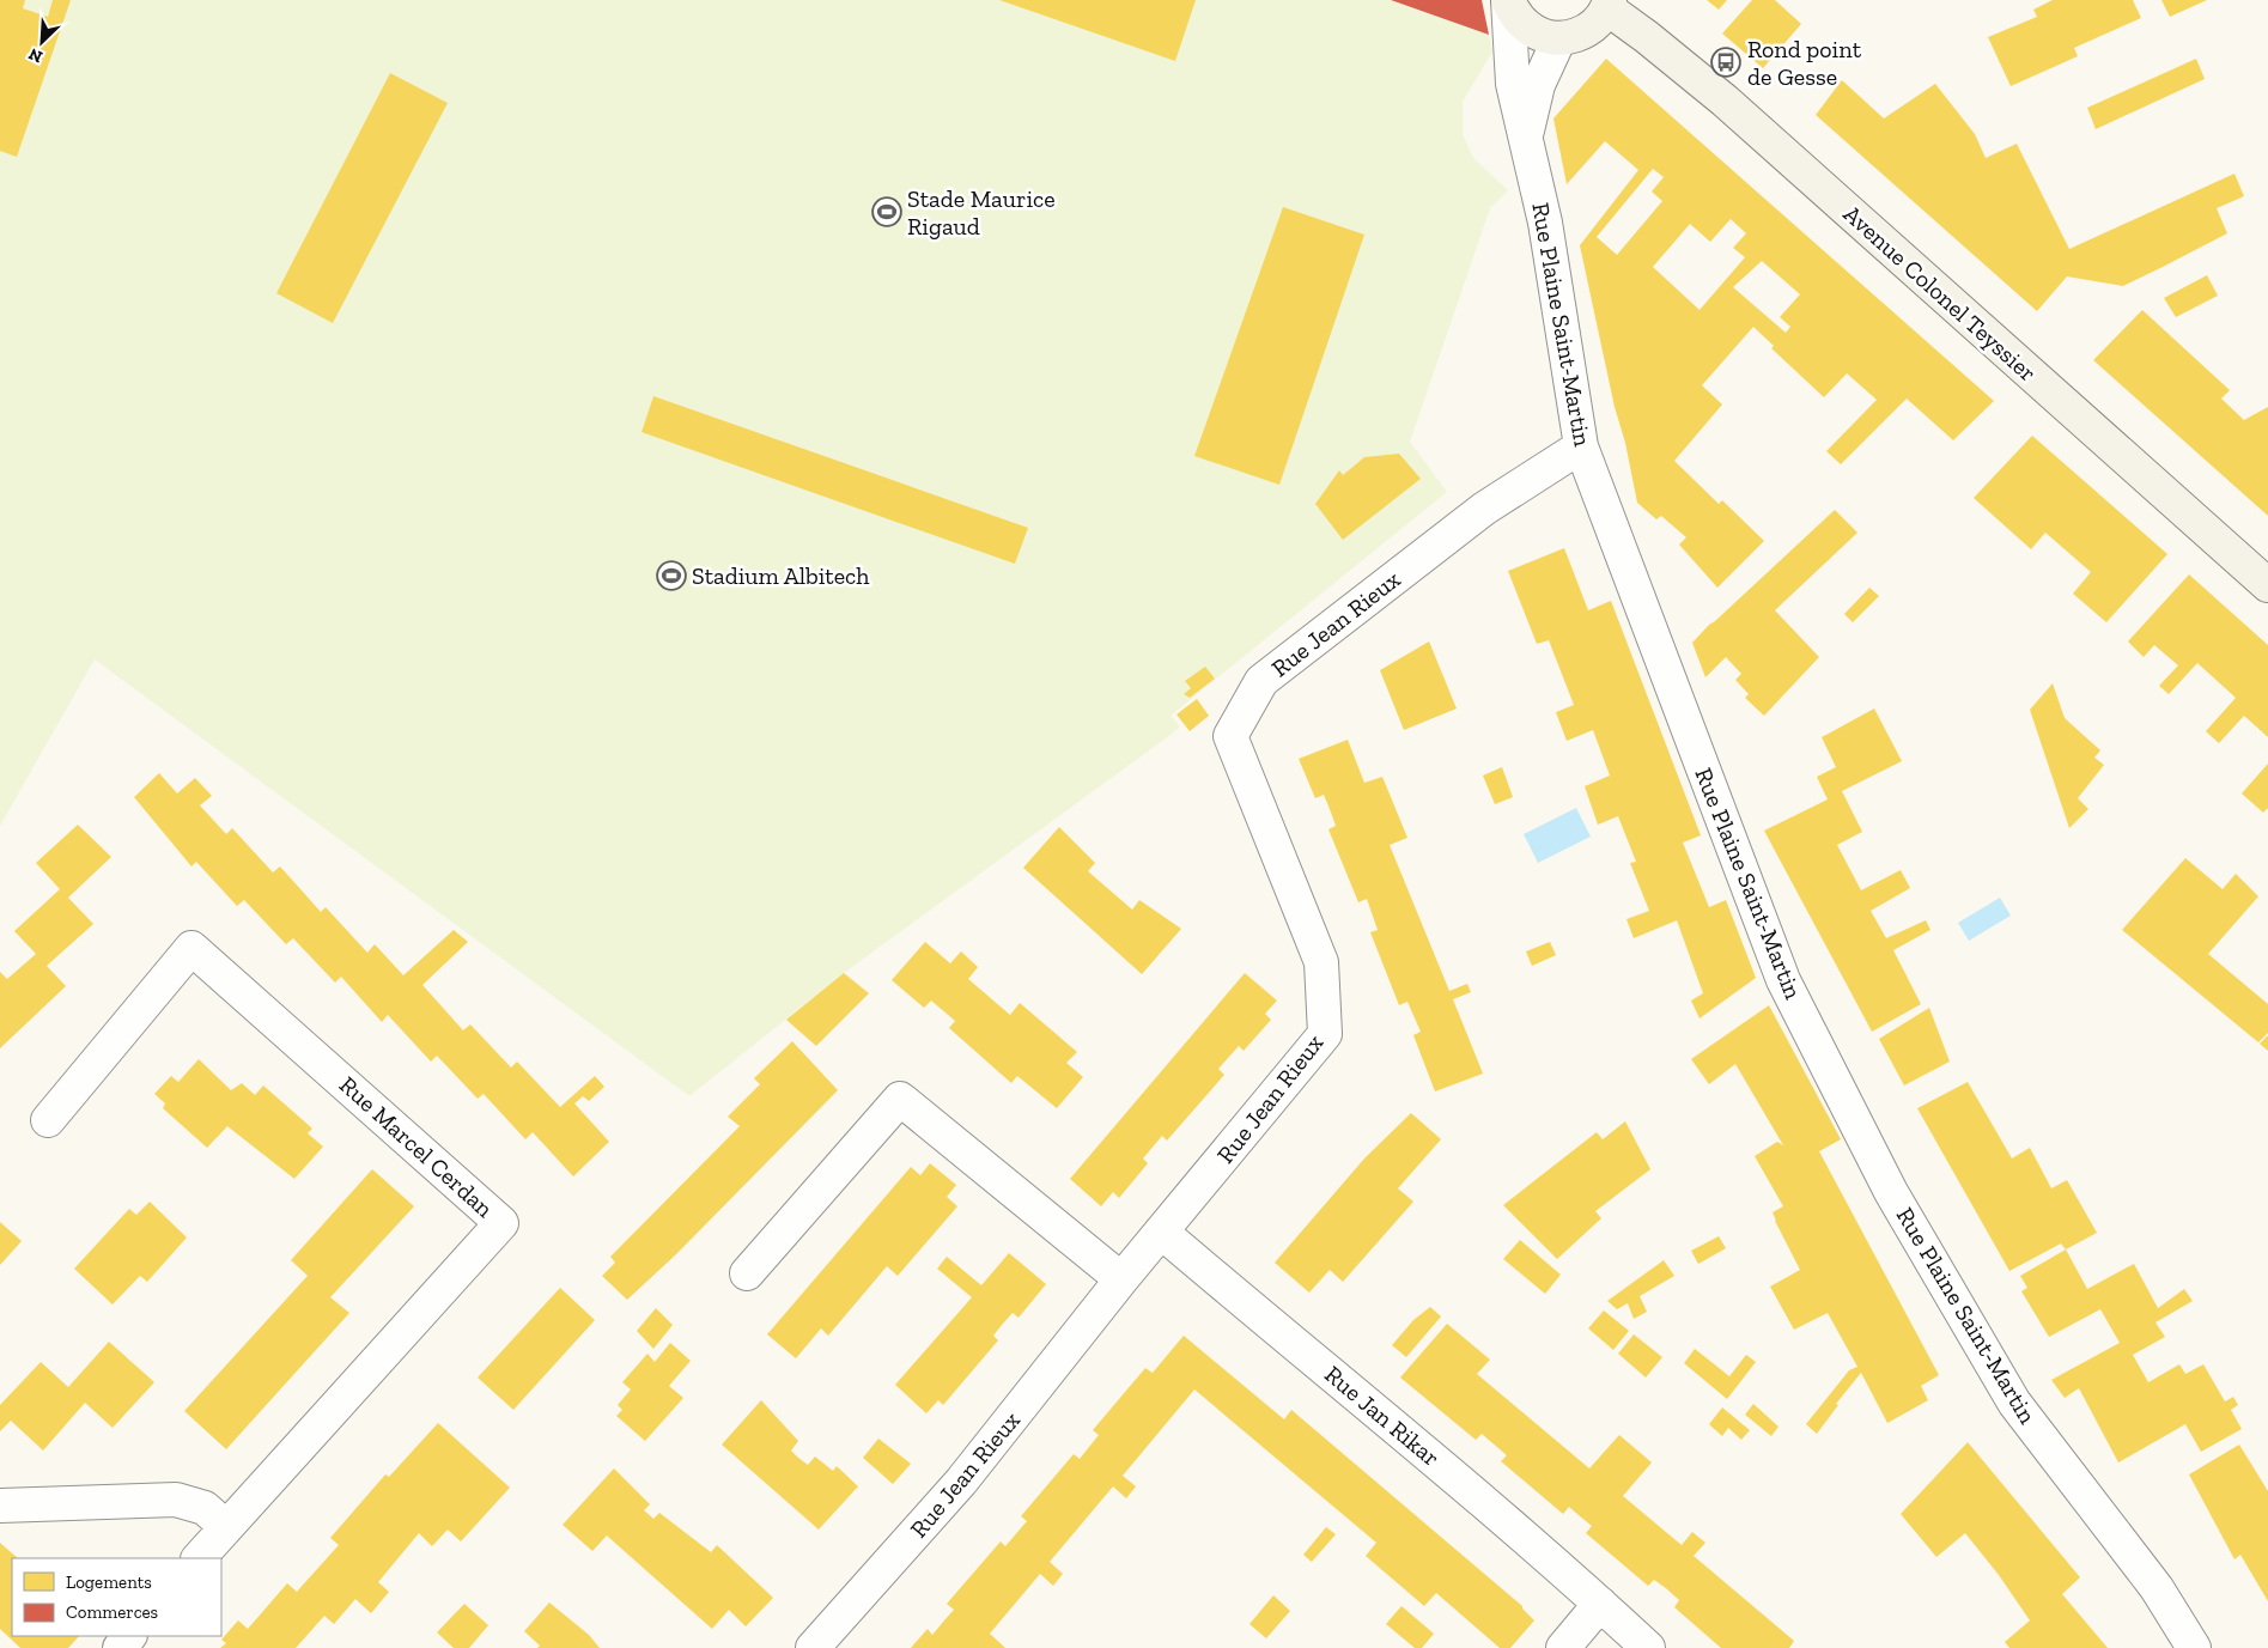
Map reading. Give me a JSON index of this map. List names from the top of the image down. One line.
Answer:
{"streets":{"main road":["Avenue Colonel Teyssier"],"street":["Rue Plaine Saint-Martin","Rue Jean Rieux","Rue Marcel Cerdan","Rue Jan Rikar"]},"crossings":[["Rue Plaine Saint-Martin","Rue Jean Rieux"],["Rue Jean Rieux","Rue Jan Rikar"]],"places":{"bus stop":["Rond point de Gesse"],"sports":["Stade Maurice Rigaud","Stadium Albitech"]},"legend":["Logements","Commerces"],"north":"bottom left"}
